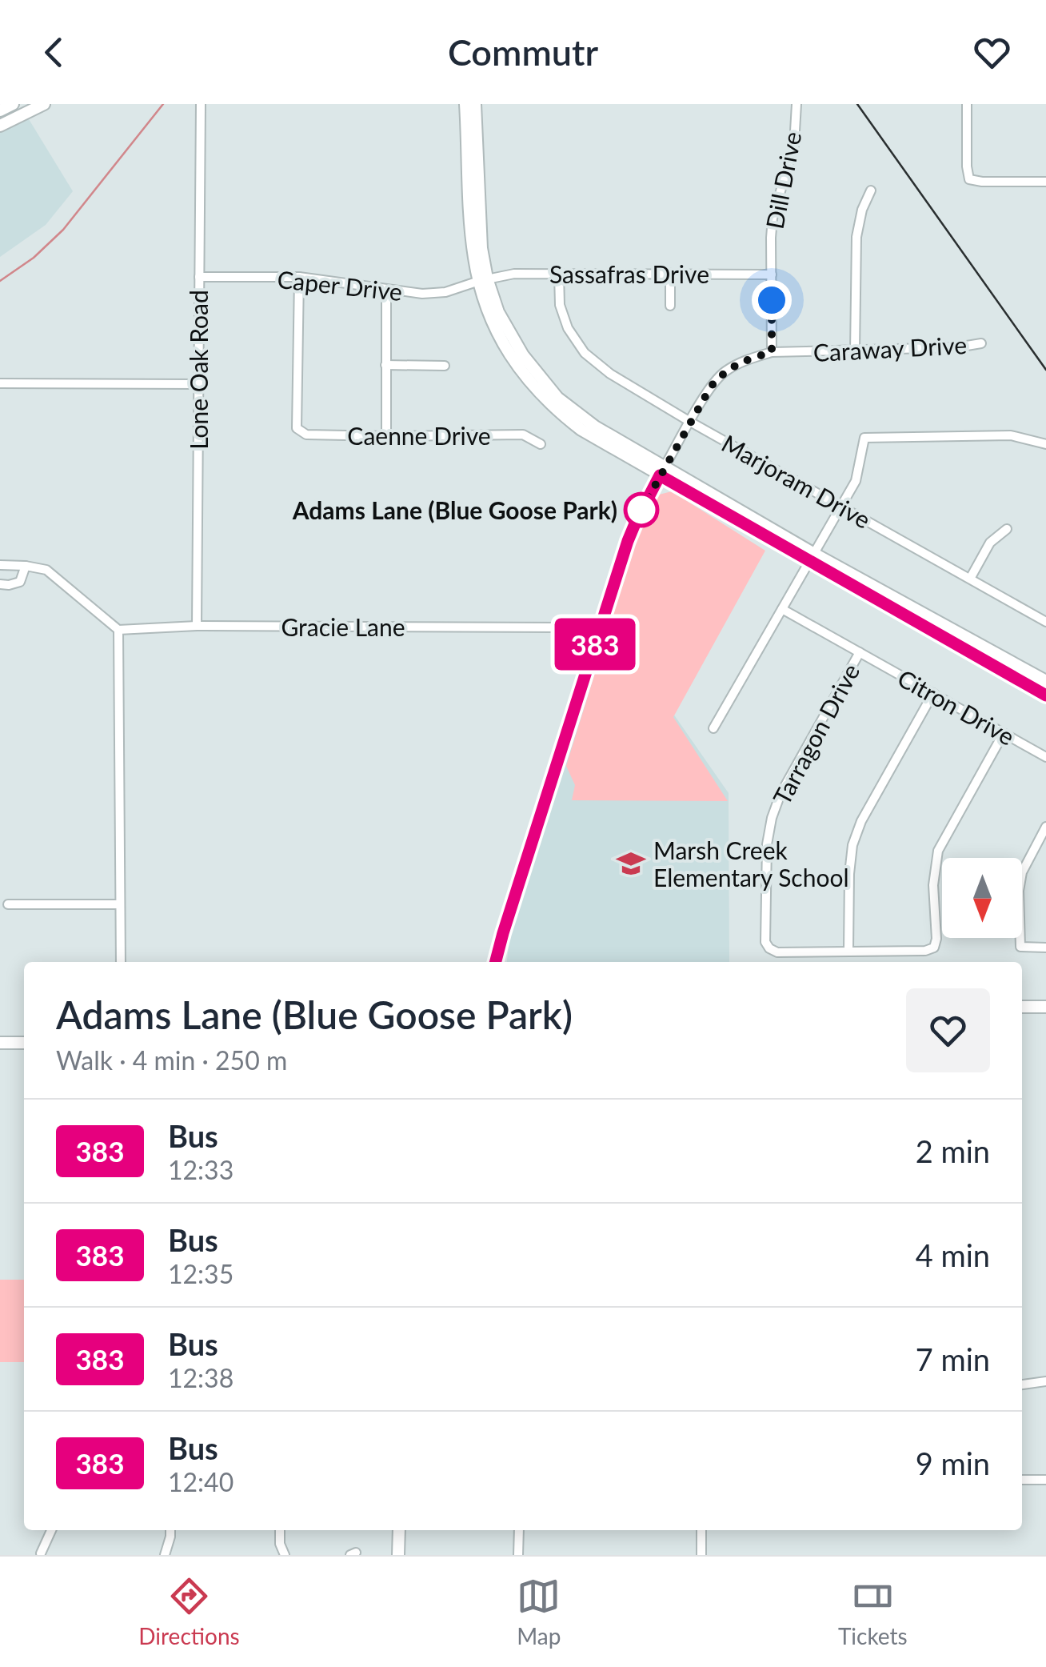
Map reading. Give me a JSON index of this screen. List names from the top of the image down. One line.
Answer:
{"streets":{"street":["Dill Drive","Sassafras Drive","Caper Drive","Caraway Drive","Lone Oak Road","Caenne Drive","Marjoram Drive","Gracie Lane","Citron Drive","Tarragon Drive"]},"crossings":[["Dill Drive","Sassafras Drive"],["Dill Drive","Caraway Drive"],["Sassafras Drive","Caper Drive"],["Sassafras Drive","Marjoram Drive"],["Caper Drive","Lone Oak Road"],["Caper Drive","Caenne Drive"],["Caraway Drive","Marjoram Drive"],["Lone Oak Road","Gracie Lane"],["Citron Drive","Tarragon Drive"]],"places":{"other":["Adams Lane (Blue Goose Park)"],"school or university":["Marsh Creek Elementary School"]},"lines":["bus line 383"],"north":"bottom","page":{"header":"Commutr","on_map":"383","heading":["Adams Lane (Blue Goose Park)","Walk · 4 min · 250 m"],"list":[{"mark":"383","name":"Bus","note":"12:33","value":"2 min"},{"mark":"383","name":"Bus","note":"12:35","value":"4 min"},{"mark":"383","name":"Bus","note":"12:38","value":"7 min"},{"mark":"383","name":"Bus","note":"12:40","value":"9 min"}],"tabs":["Directions","Map","Tickets"]}}
